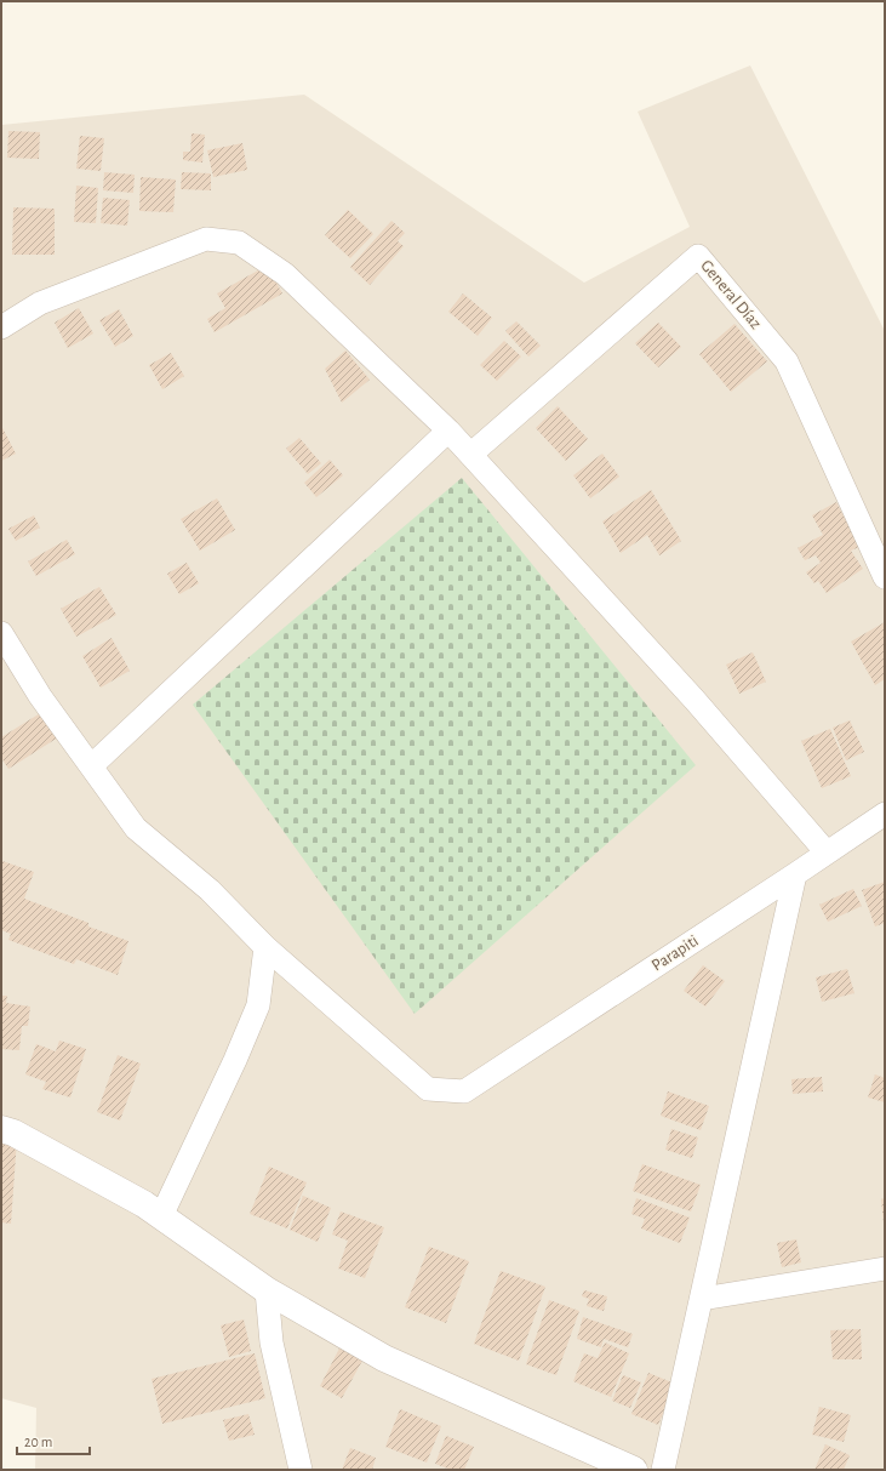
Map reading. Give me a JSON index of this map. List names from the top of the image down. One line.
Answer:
{"streets":{"street":["General Díaz","Parapiti"]},"scale_bar":"20 m"}
